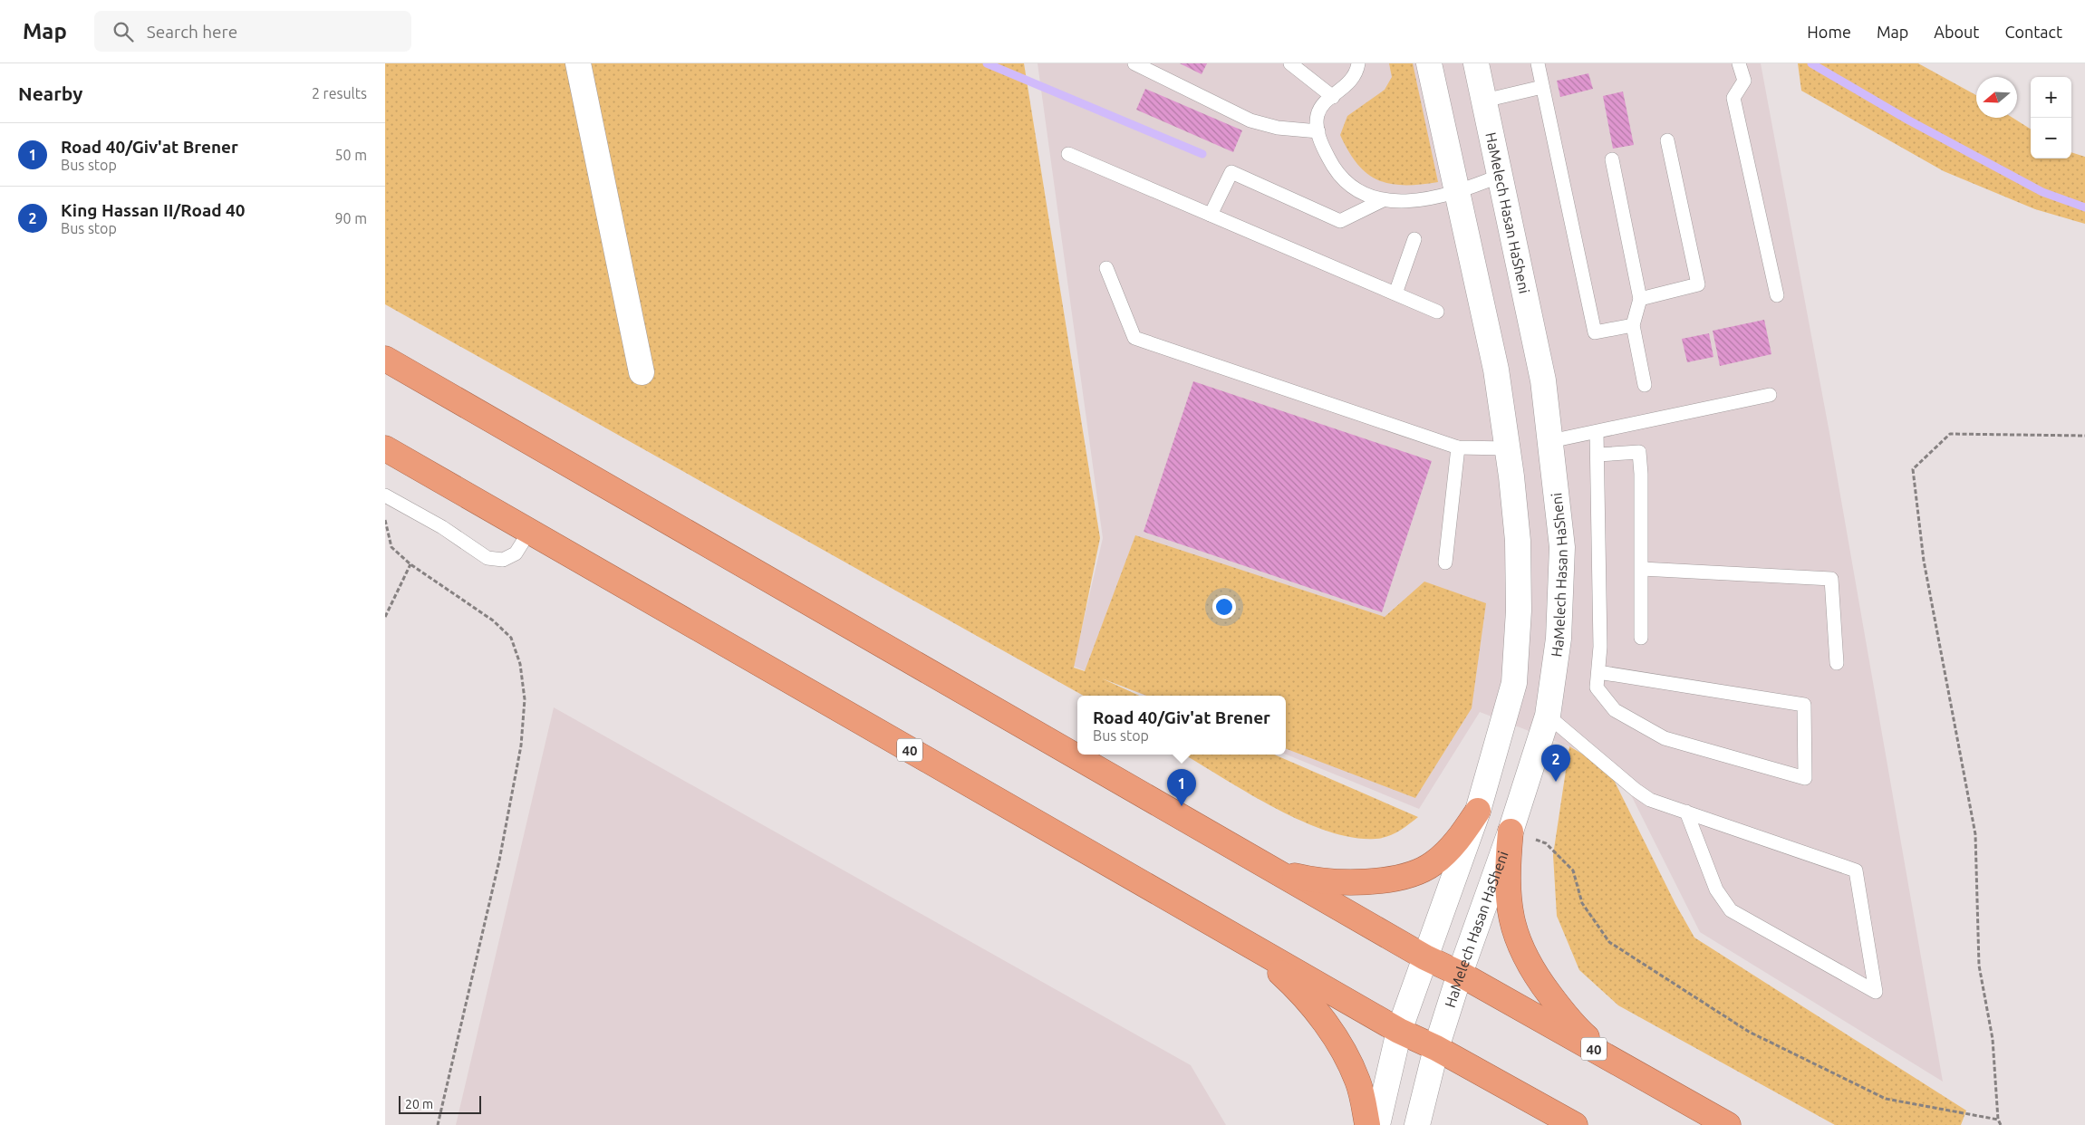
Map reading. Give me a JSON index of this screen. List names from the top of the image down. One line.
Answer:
{"streets":{"highway":["40"],"street":["HaMelech Hasan HaSheni"]},"crossings":[["HaMelech Hasan HaSheni","40"]],"scale_bar":"20 m","north":"left","page":{"header":"Map","search":"Search here","nav":["Home","Map","About","Contact"],"heading":["Nearby","2 results"],"map_buttons":["+","−"],"list":[{"mark":"1","name":"Road 40/Giv'at Brener","note":"Bus stop","value":"50 m"},{"mark":"2","name":"King Hassan II/Road 40","note":"Bus stop","value":"90 m"}],"popup":["Road 40/Giv'at Brener","Bus stop"],"pins":["2","1"],"scale":"20 m"}}
